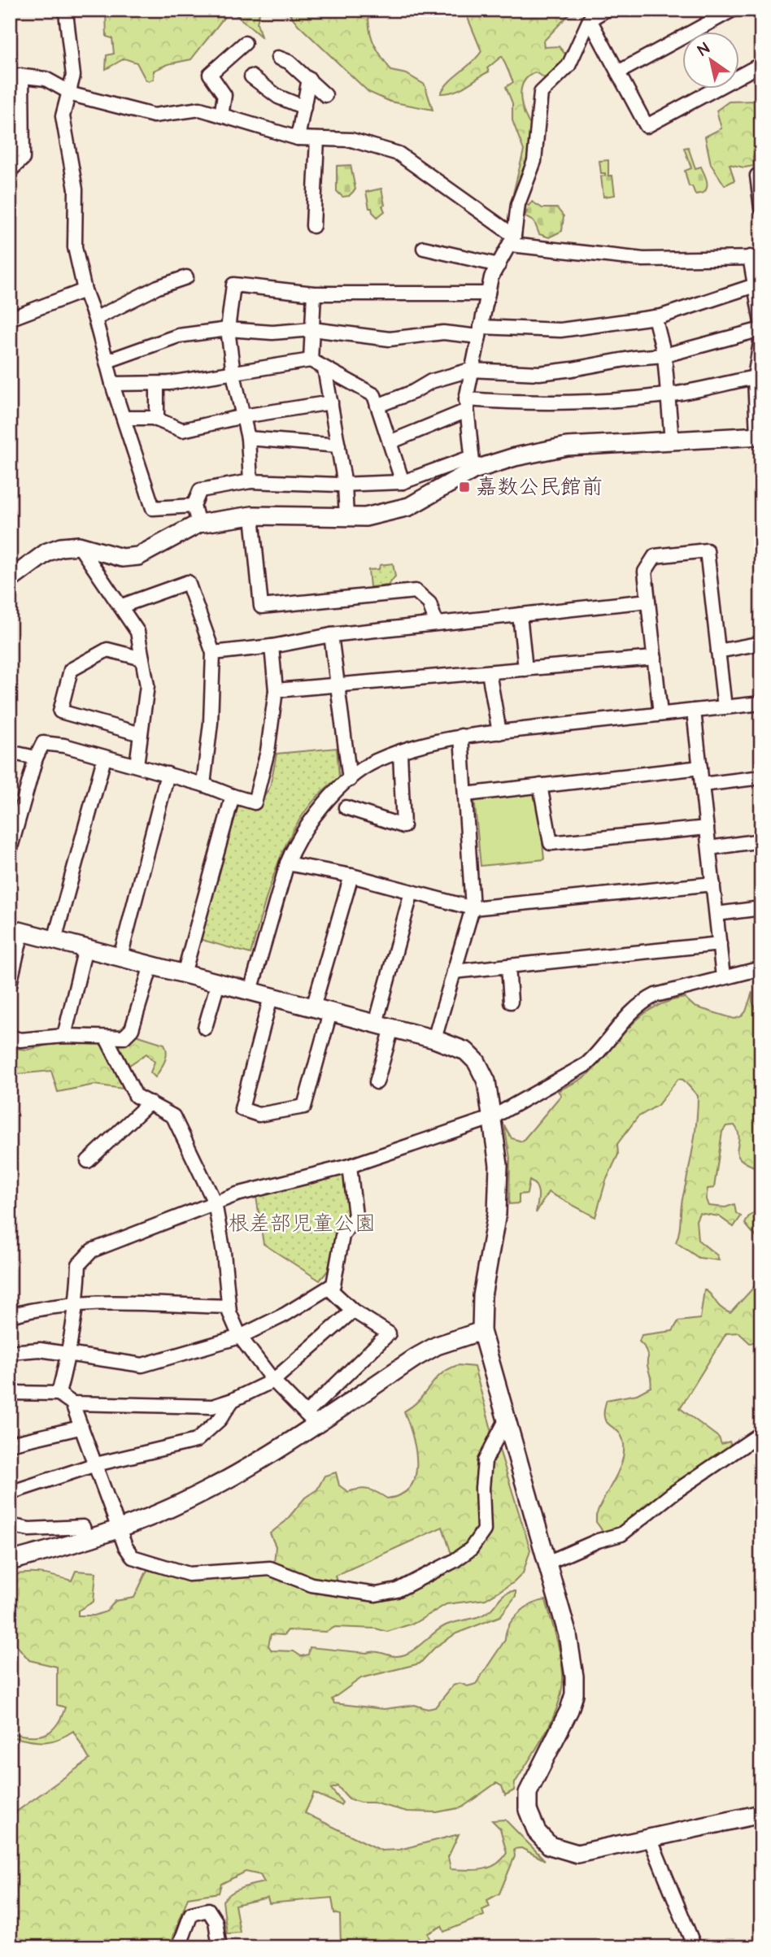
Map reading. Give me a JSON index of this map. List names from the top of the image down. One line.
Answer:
{"parks":["根差部児童公園"],"places":{"transit":["嘉数公民館前"]},"north":"top left"}
